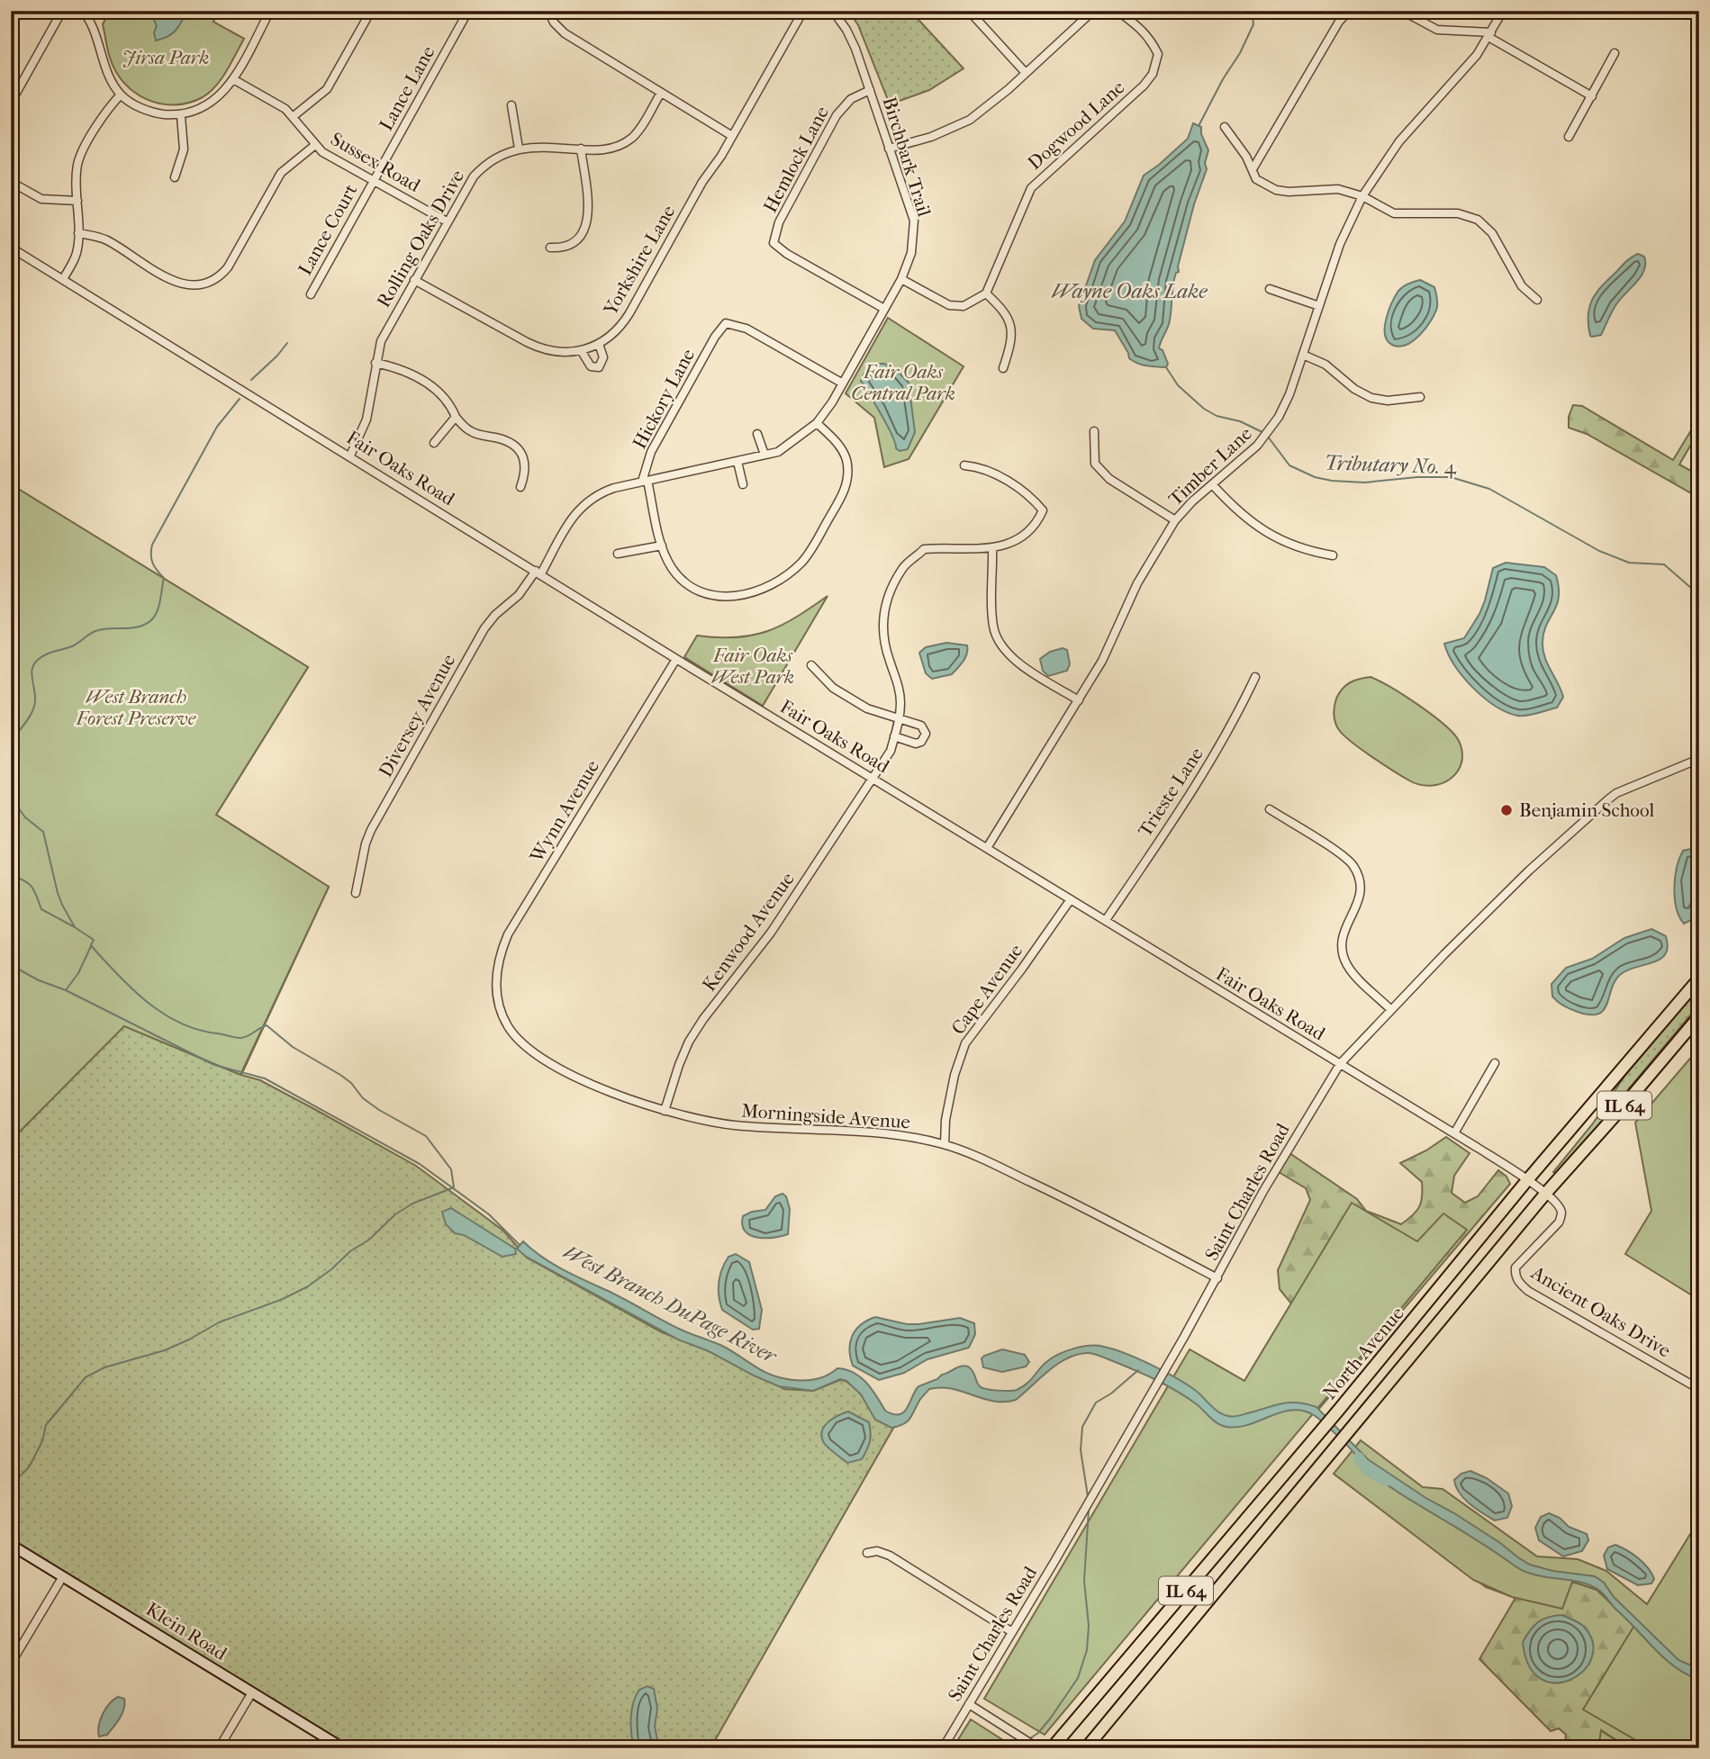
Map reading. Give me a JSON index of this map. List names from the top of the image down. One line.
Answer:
{"streets":{"main road":["IL 64","North Avenue"],"street":["Lance Lane","Dogwood Lane","Birchbark Trail","Hemlock Lane","Sussex Road","Lance Court","Rolling Oaks Drive","Yorkshire Lane","Hickory Lane","Timber Lane","Fair Oaks Road","Diversey Avenue","Trieste Lane","Wynn Avenue","Kenwood Avenue","Cape Avenue","Morningside Avenue","Saint Charles Road","Ancient Oaks Drive","Klein Road"]},"crossings":[["Lance Lane","Sussex Road"],["Lance Lane","Lance Court"],["Birchbark Trail","Hemlock Lane"],["Birchbark Trail","Hickory Lane"],["Birchbark Trail","Fair Oaks Road"],["Birchbark Trail","Diversey Avenue"],["Sussex Road","Lance Court"],["Sussex Road","Rolling Oaks Drive"],["Rolling Oaks Drive","Yorkshire Lane"],["Rolling Oaks Drive","Fair Oaks Road"],["Timber Lane","Fair Oaks Road"],["Fair Oaks Road","Diversey Avenue"],["Fair Oaks Road","Trieste Lane"],["Fair Oaks Road","Wynn Avenue"],["Fair Oaks Road","Kenwood Avenue"],["Fair Oaks Road","Cape Avenue"],["Fair Oaks Road","Saint Charles Road"],["Fair Oaks Road","Ancient Oaks Drive"],["Fair Oaks Road","North Avenue"],["Wynn Avenue","Morningside Avenue"],["Kenwood Avenue","Morningside Avenue"],["Cape Avenue","Morningside Avenue"],["Morningside Avenue","Saint Charles Road"],["Ancient Oaks Drive","North Avenue"]],"water":["Wayne Oaks Lake","Tributary No. 4","West Branch DuPage River"],"parks":["Jirsa Park","Fair Oaks Central Park","Fair Oaks West Park","West Branch Forest Preserve"],"places":["Benjamin School"]}
